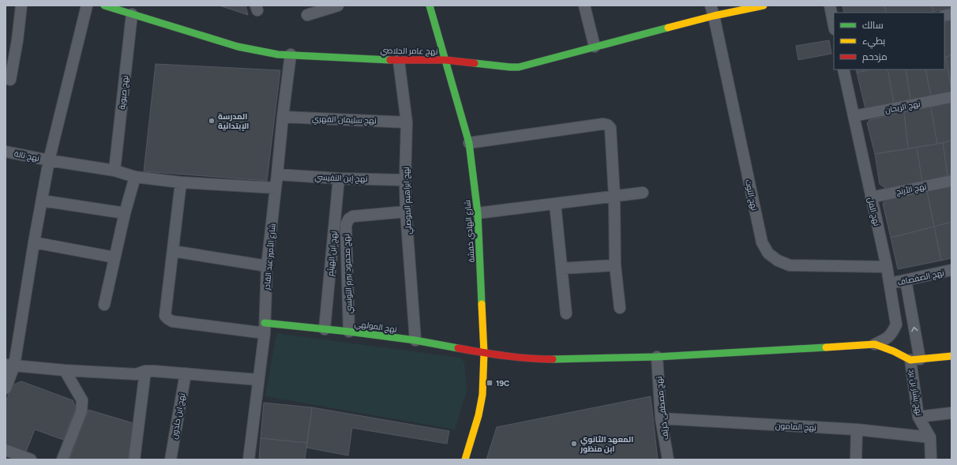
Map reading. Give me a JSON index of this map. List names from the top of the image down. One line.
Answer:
{"streets":{"street":["نهج عامر الجلاصي","نهج صبوية","نهج الريحان","نهج سليمان الفهري","نهج تالة","نهج إبن النفيسي","نهج الأرنج","نهج التوت","نهج ابراهيم الموصلي","نهج الفل","شارع الهادي خفشة","نهج ابن الهيثم","شارع الأمير عبد القادر","نهج محمود بيرم التونسي","نهج الصفصاف","نهج المولهي","نهج بشار بن برد","نهج مصطفى خريّف","نهج ابن خلدون","نهج المامون"]},"crossings":[["نهج عامر الجلاصي","نهج صبوية"],["نهج عامر الجلاصي","نهج التوت"],["نهج عامر الجلاصي","نهج ابراهيم الموصلي"],["نهج عامر الجلاصي","شارع الهادي خفشة"],["نهج عامر الجلاصي","شارع الأمير عبد القادر"],["نهج صبوية","نهج تالة"],["نهج الريحان","نهج الفل"],["نهج سليمان الفهري","نهج ابراهيم الموصلي"],["نهج سليمان الفهري","شارع الأمير عبد القادر"],["نهج تالة","شارع الأمير عبد القادر"],["نهج إبن النفيسي","نهج ابراهيم الموصلي"],["نهج إبن النفيسي","نهج ابن الهيثم"],["نهج إبن النفيسي","شارع الأمير عبد القادر"],["نهج الأرنج","نهج الفل"],["نهج التوت","نهج الفل"],["نهج ابراهيم الموصلي","نهج محمود بيرم التونسي"],["نهج ابراهيم الموصلي","نهج المولهي"],["نهج الفل","نهج الصفصاف"],["نهج الفل","نهج المولهي"],["شارع الهادي خفشة","نهج المولهي"],["نهج ابن الهيثم","نهج المولهي"],["شارع الأمير عبد القادر","نهج المولهي"],["نهج محمود بيرم التونسي","نهج المولهي"],["نهج الصفصاف","نهج بشار بن برد"],["نهج المولهي","نهج مصطفى خريّف"],["نهج بشار بن برد","نهج المامون"],["نهج مصطفى خريّف","نهج المامون"]],"one_way":["نهج بشار بن برد"],"places":{"other":["المدرسة الإبتدائية","المعهد الثانوي ابن منظور"],"transit":["19C"]},"legend":["سالك","بطيء","مزدحم"]}
